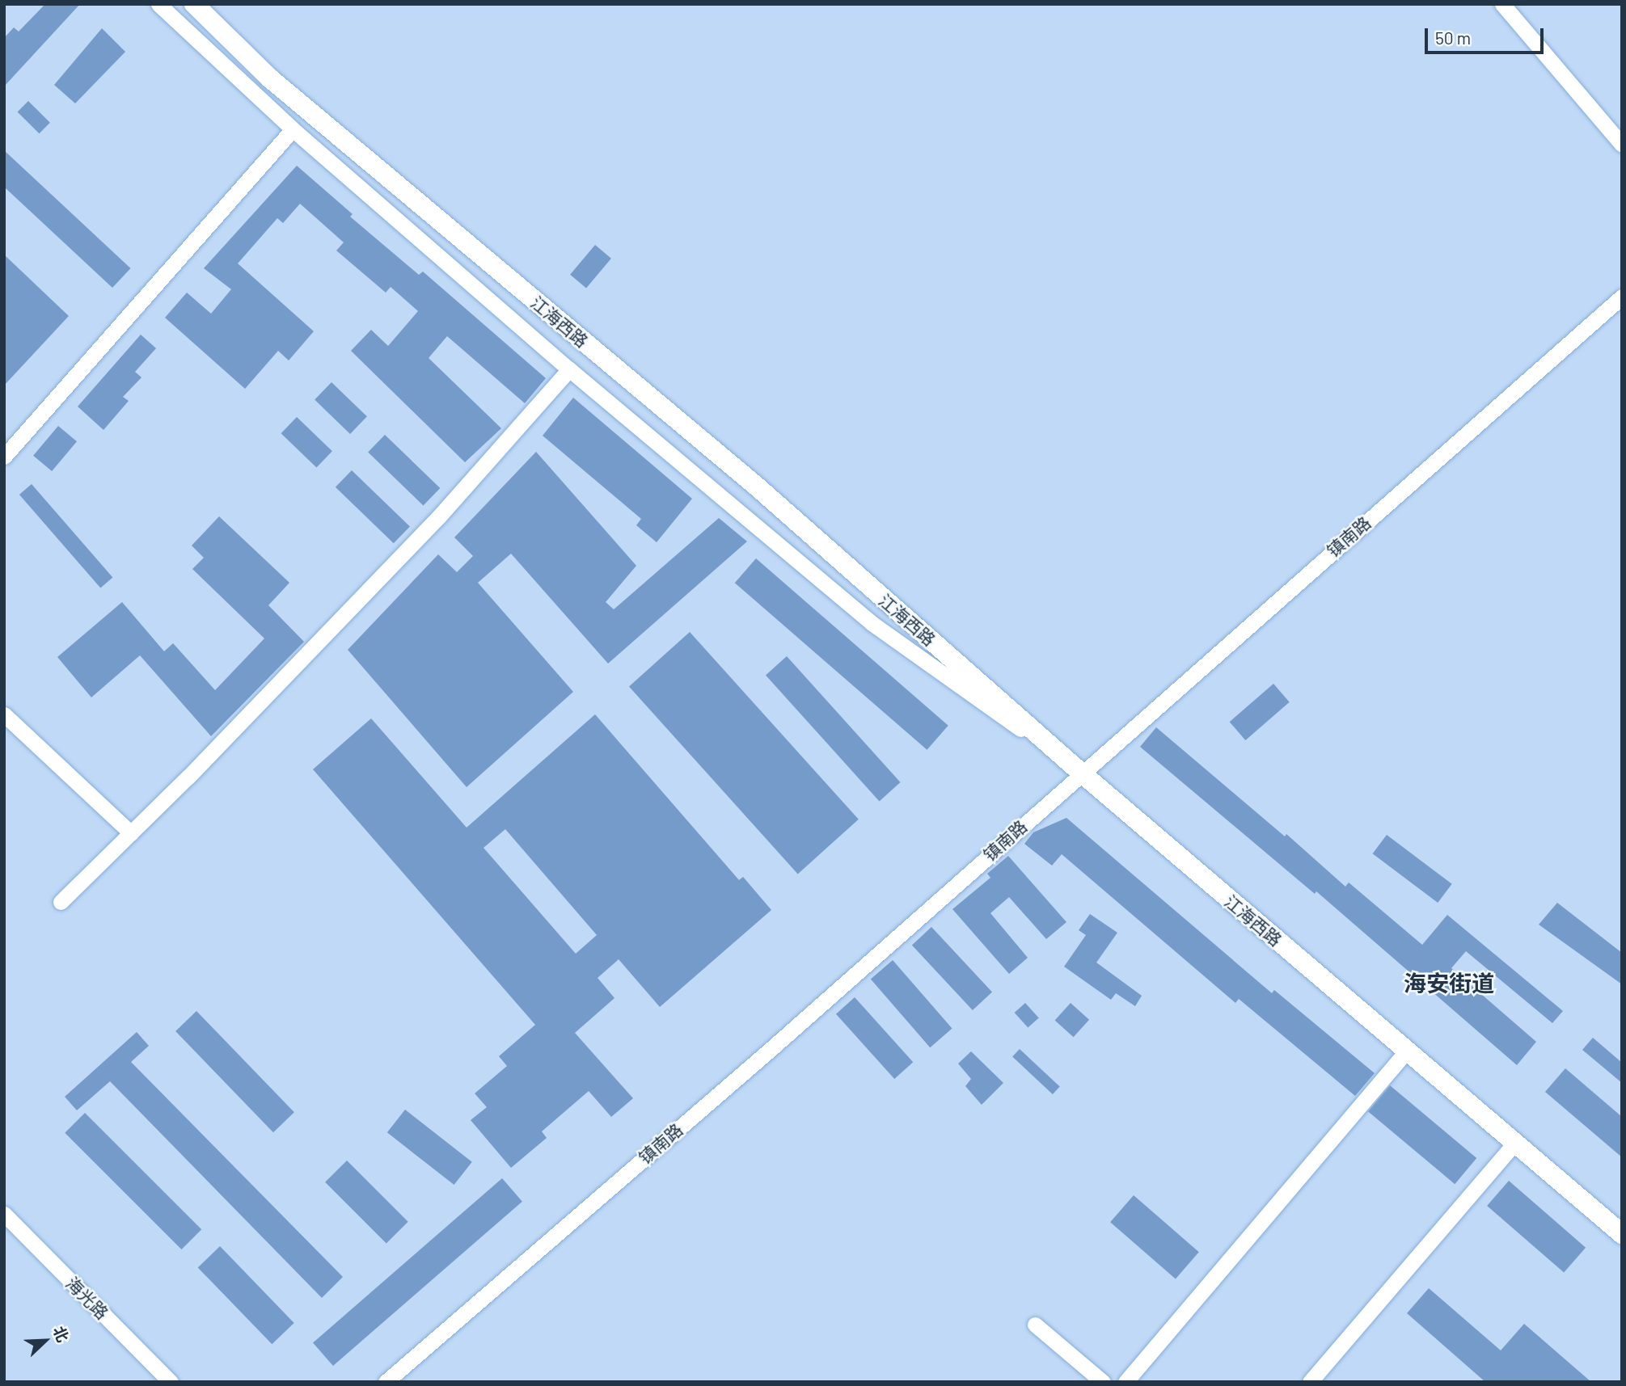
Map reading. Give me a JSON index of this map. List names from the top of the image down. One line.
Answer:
{"streets":{"main road":["江海西路"],"street":["镇南路","海光路"]},"crossings":[["江海西路","镇南路"]],"districts":["海安街道"],"scale_bar":"50 m","north":"top right"}
